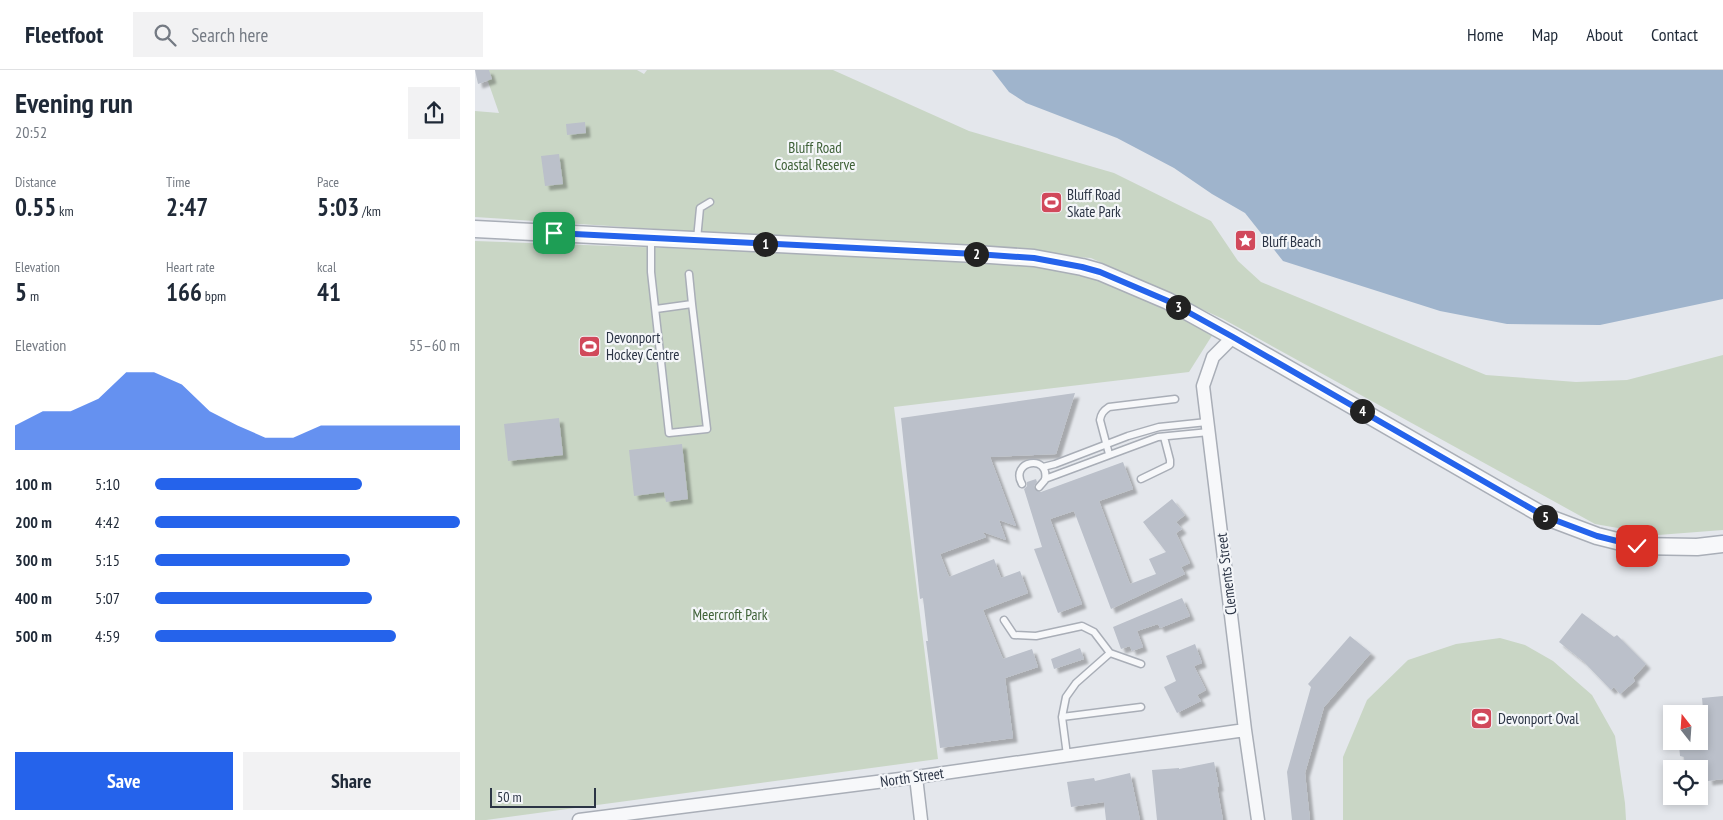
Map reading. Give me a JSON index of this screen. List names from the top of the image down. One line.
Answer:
{"streets":{"street":["Clements Street","North Street"]},"crossings":[["Clements Street","North Street"]],"parks":["Bluff Road Coastal Reserve","Meercroft Park"],"places":{"sports":["Bluff Road Skate Park","Devonport Hockey Centre","Devonport Oval"],"place":["Bluff Beach"]},"scale_bar":"50 m","north":"top","page":{"header":"Fleetfoot","search":"Search here","nav":["Home","Map","About","Contact"],"heading":["Evening run","20:52"],"stats":[["Distance","0.55 km"],["Time","2:47"],["Pace","5:03 /km"],["Elevation","5 m"],["Heart rate","166 bpm"],["kcal","41"]],"pins":["1","2","3","4","5"],"chart":["Elevation","55–60 m"],"list":[{"name":"100 m","note":"5:10"},{"name":"200 m","note":"4:42"},{"name":"300 m","note":"5:15"},{"name":"400 m","note":"5:07"},{"name":"500 m","note":"4:59"}],"buttons":["Save","Share"],"scale":"50 m"}}
